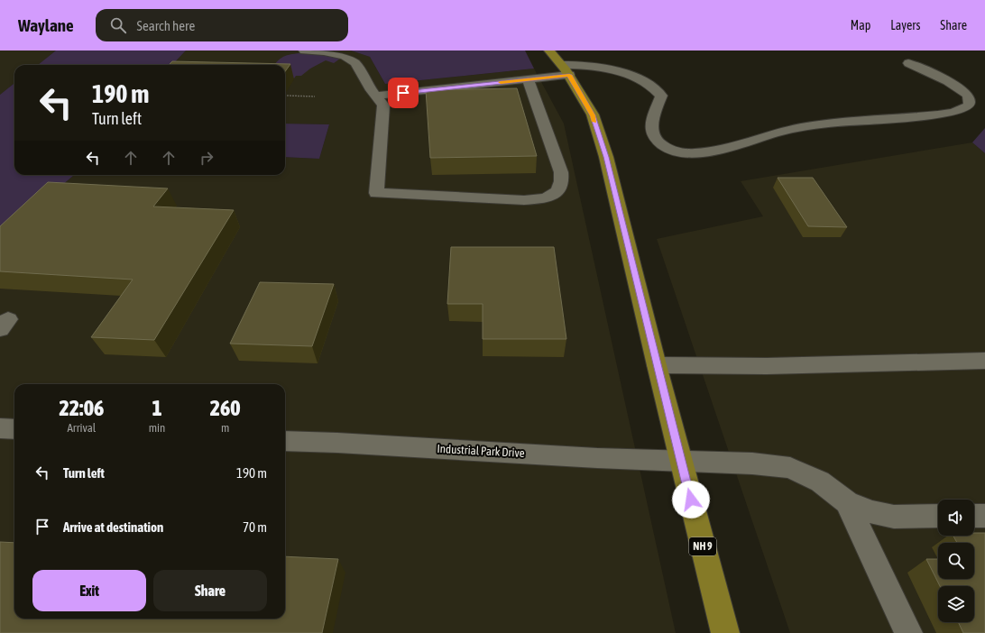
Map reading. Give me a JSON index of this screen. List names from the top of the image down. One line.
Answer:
{"streets":{"main road":["NH 9"],"street":["Industrial Park Drive"]},"crossings":[["Industrial Park Drive","NH 9"]],"page":{"header":"Waylane","search":"Search here","nav":["Map","Layers","Share"],"turn":["190 m","Turn left"],"eta":["22:06","Arrival","1","min","260","m"],"list":[{"name":"Turn left","value":"190 m"},{"name":"Arrive at destination","value":"70 m"}],"buttons":["Exit","Share"]}}
